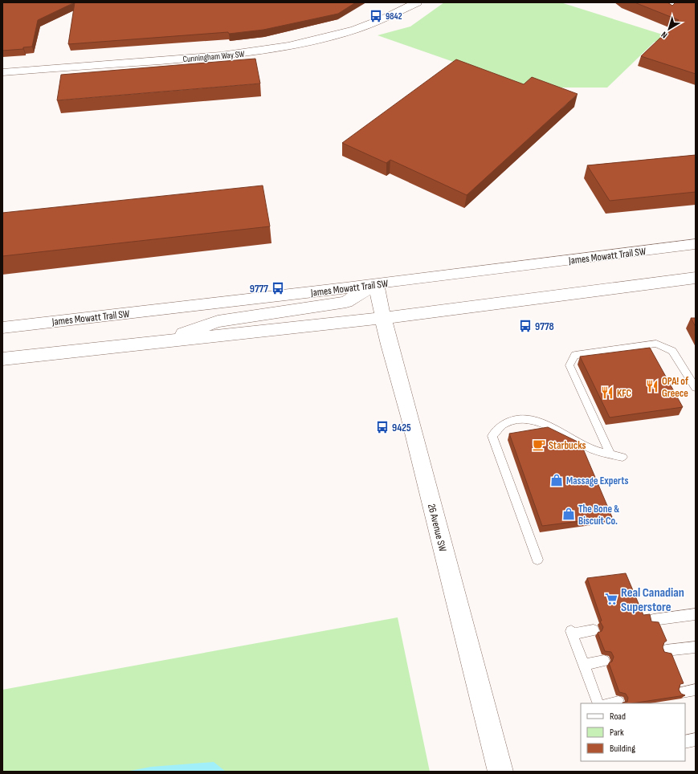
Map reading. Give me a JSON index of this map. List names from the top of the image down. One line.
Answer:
{"streets":{"main road":["Cunningham Way SW","James Mowatt Trail SW","26 Avenue SW"]},"crossings":[["James Mowatt Trail SW","26 Avenue SW"]],"places":{"bus stop":["9842","9777","9778","9425"],"restaurant":["OPA! of Greece","KFC"],"cafe":["Starbucks"],"shop":["Massage Experts","The Bone & Biscuit Co."],"supermarket":["Real Canadian Superstore"]},"legend":["Road","Park","Building"],"north":"bottom left"}
